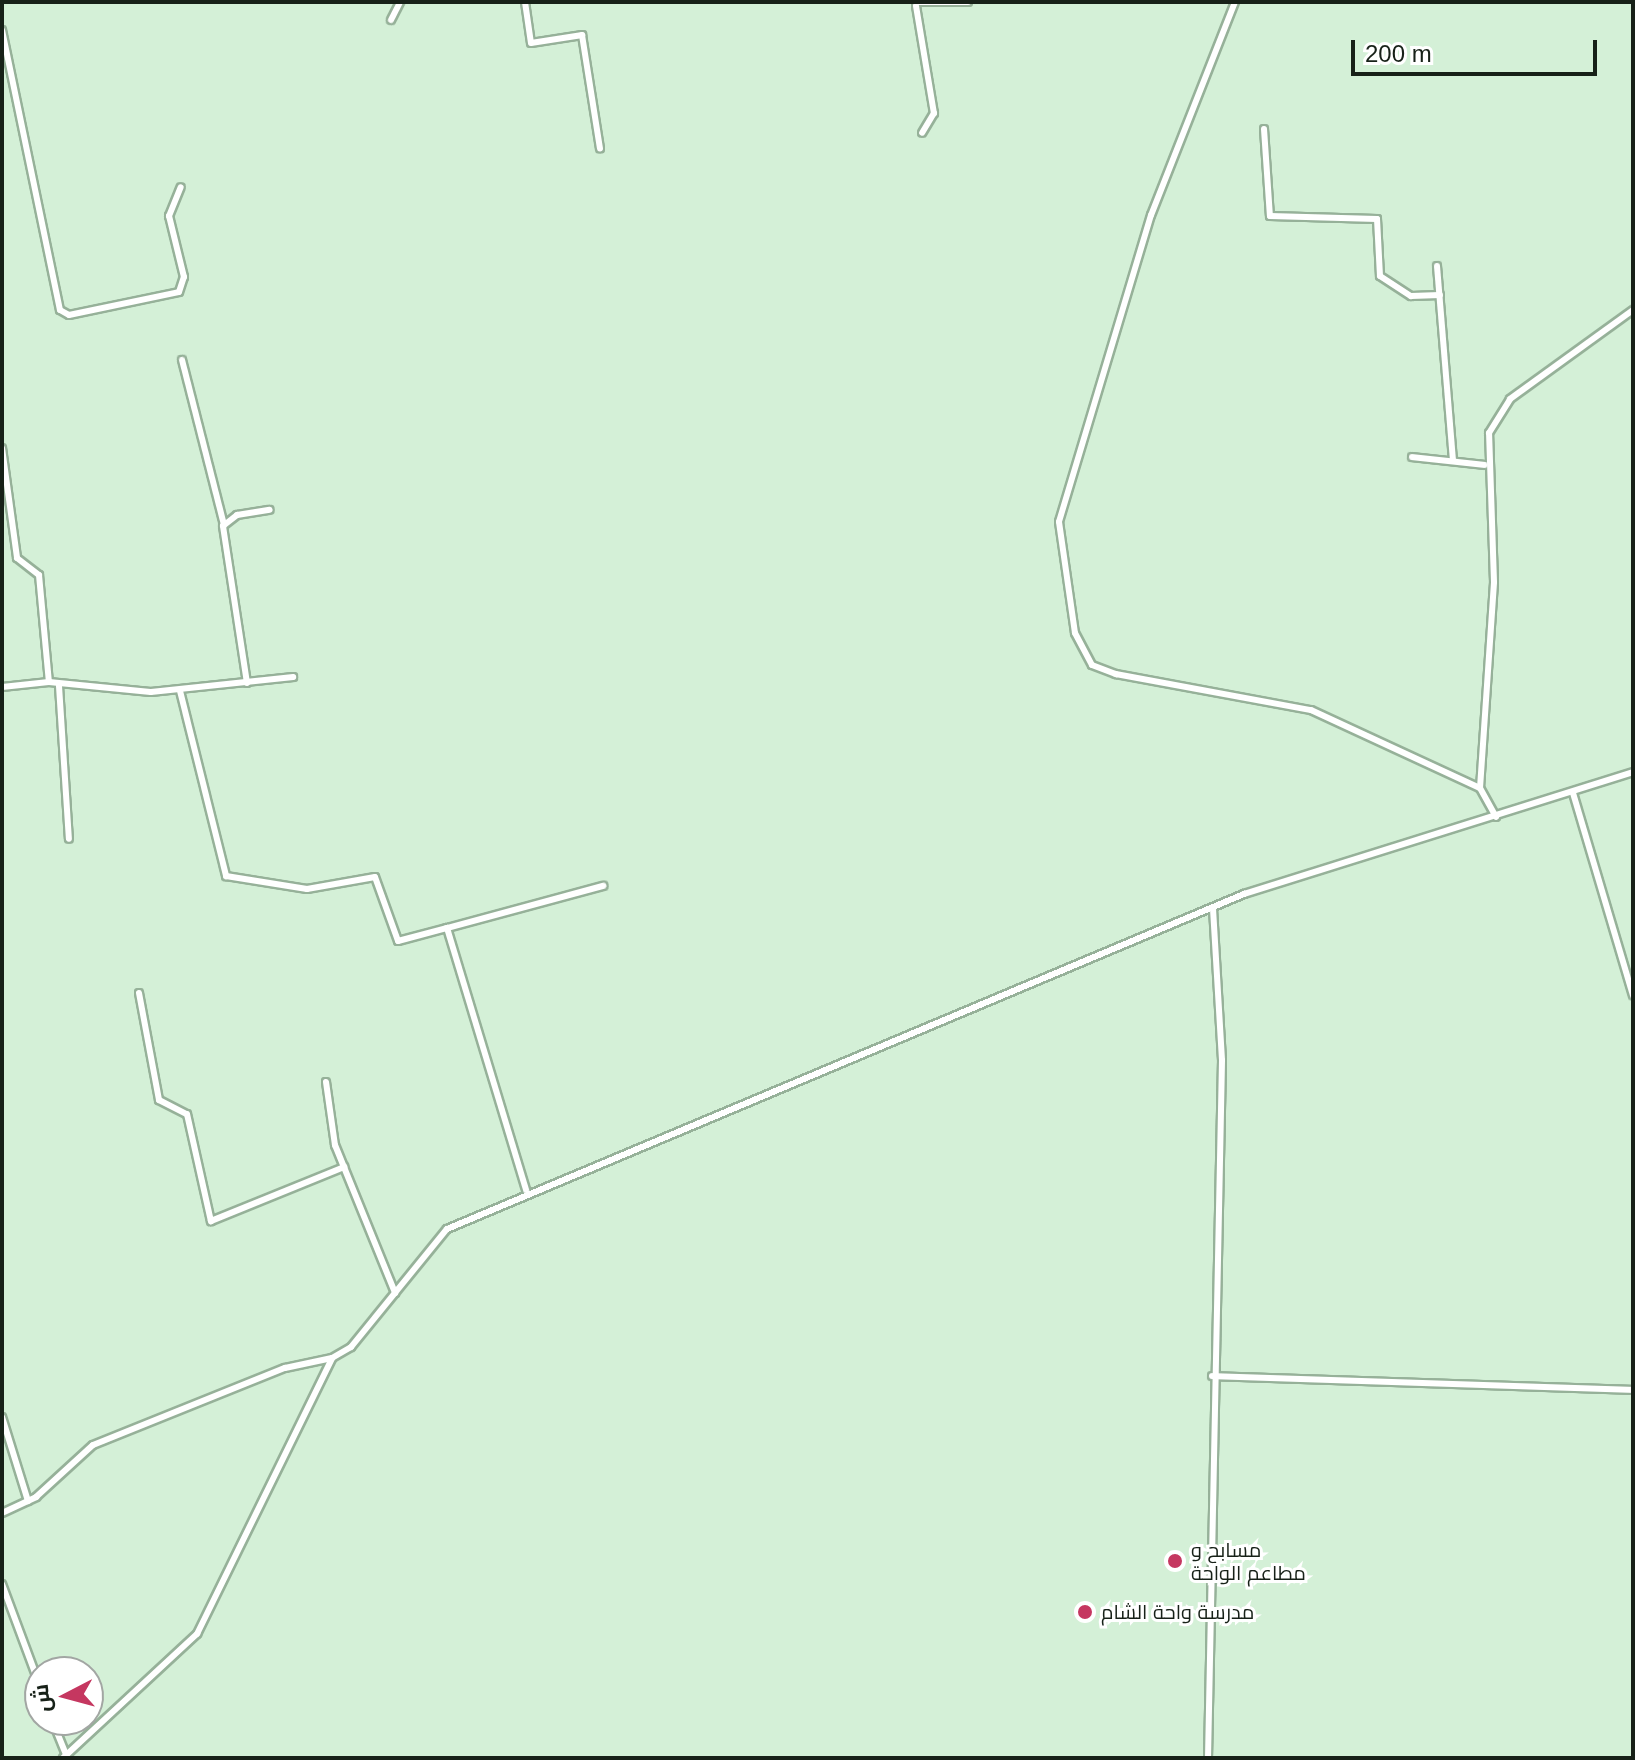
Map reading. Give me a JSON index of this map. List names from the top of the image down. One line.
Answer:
{"places":["مسابح و مطاعم الواحة","مدرسة واحة الشام"],"scale_bar":"200 m","north":"left"}
